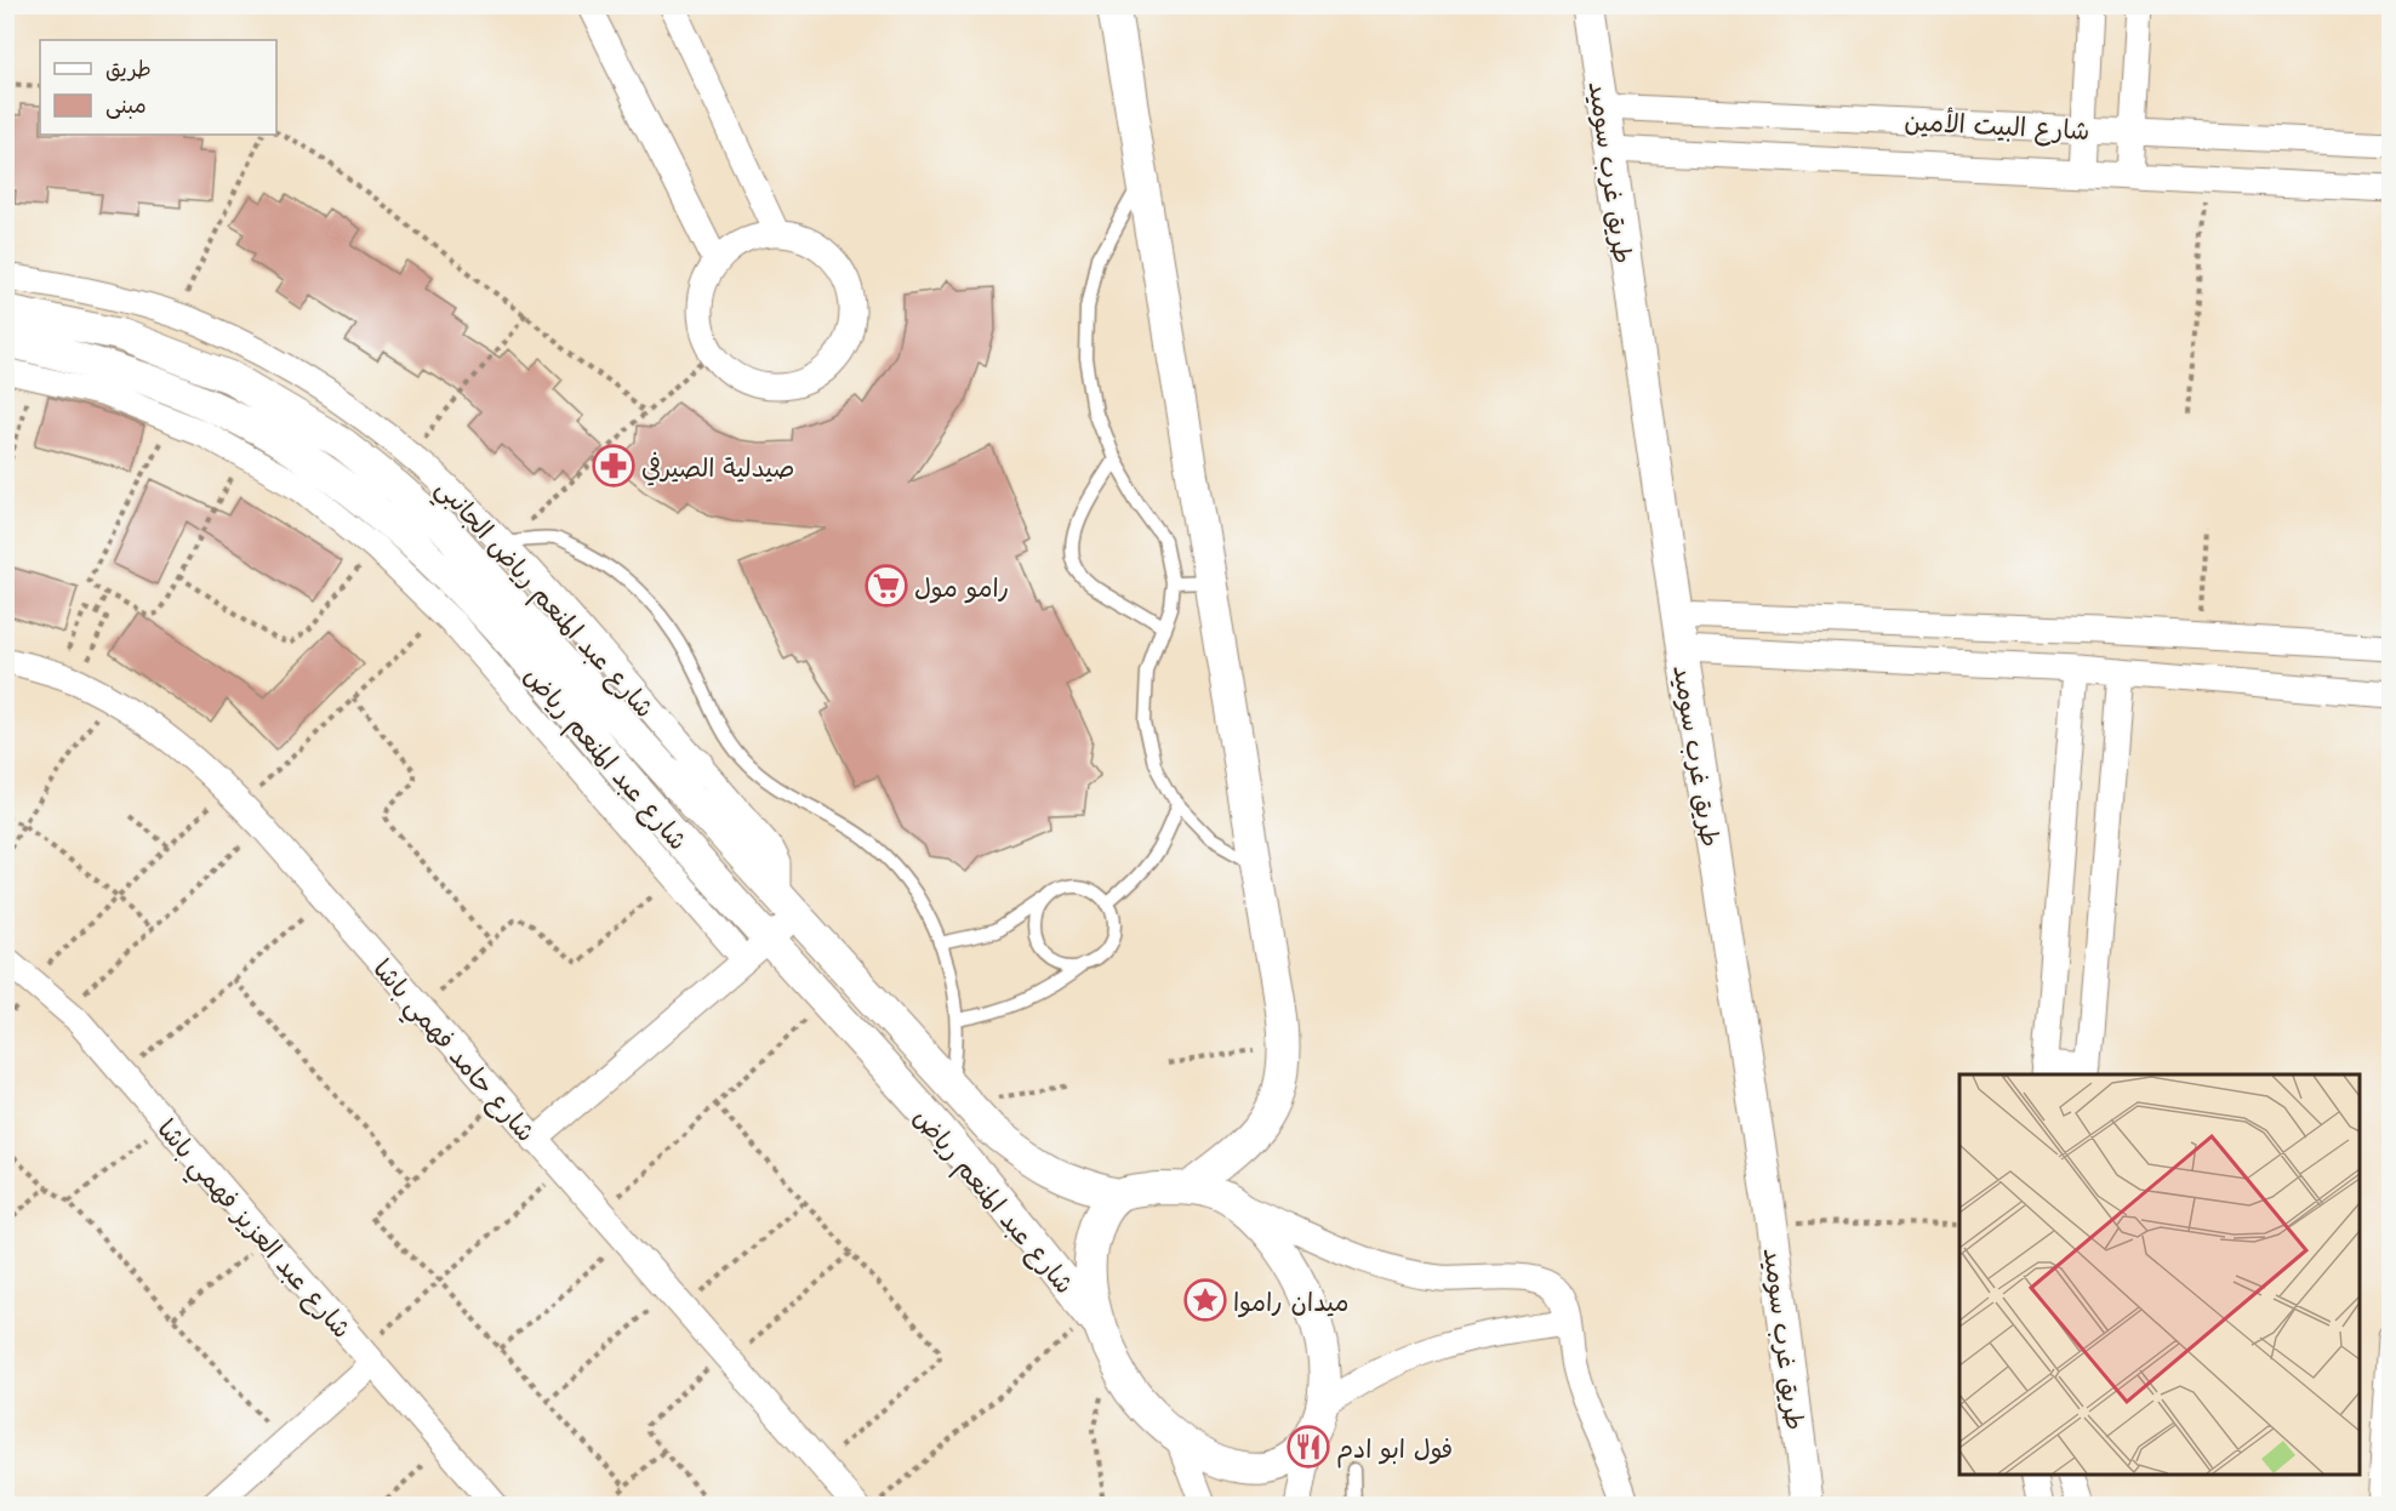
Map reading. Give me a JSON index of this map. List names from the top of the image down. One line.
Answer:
{"streets":{"street":["شارع البيت الأمين","طريق غرب سوميد","شارع عبد المنعم رياض الجانبي","شارع عبد المنعم رياض","شارع حامد فهمي باشا","شارع عبد العزيز فهمي باشا"]},"crossings":[["شارع البيت الأمين","طريق غرب سوميد"],["شارع عبد المنعم رياض الجانبي","شارع عبد المنعم رياض"]],"places":{"pharmacy":["صيدلية الصيرفي"],"supermarket":["رامو مول"],"place":["ميدان راموا"],"restaurant":["فول ابو ادم"]},"legend":["طريق","مبنى"]}
